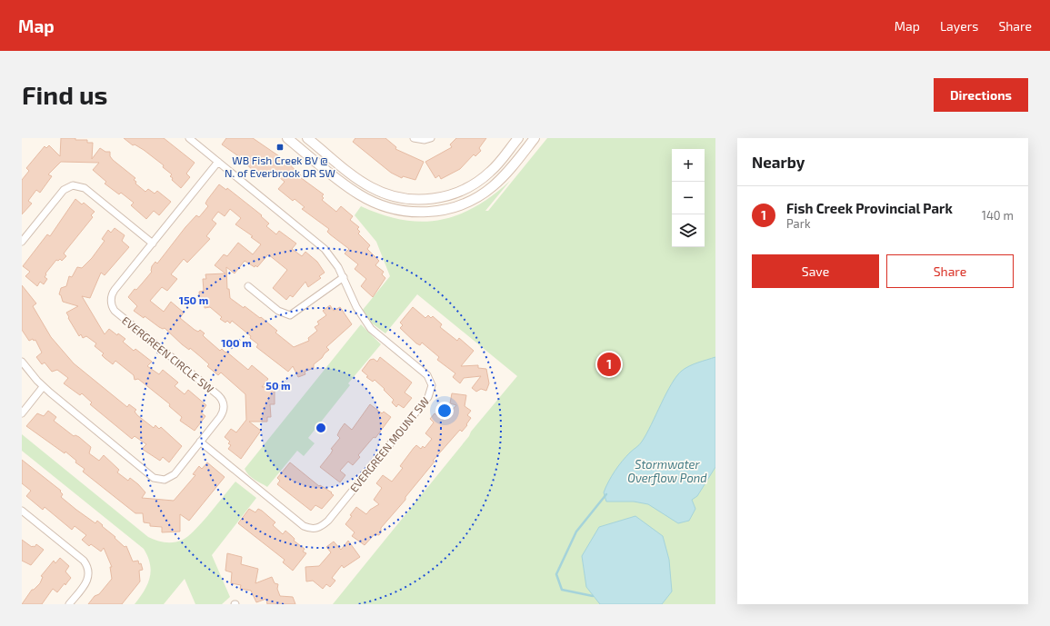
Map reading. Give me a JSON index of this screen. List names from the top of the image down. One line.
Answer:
{"streets":{"street":["EVERGREEN CIRCLE SW","EVERGREEN MOUNT SW"]},"crossings":[["EVERGREEN CIRCLE SW","EVERGREEN MOUNT SW"]],"water":["Stormwater Overflow Pond"],"places":{"transit":["WB Fish Creek BV @ N. of Everbrook DR SW"]},"page":{"header":"Map","nav":["Map","Layers","Share"],"buttons":["Directions",["Save","Share"]],"title":"Find us","heading":"Nearby","map_buttons":["+","−"],"list":[{"mark":"1","name":"Fish Creek Provincial Park","note":"Park","value":"140 m"}],"pins":"1"},"rings":["150 m","100 m","50 m"]}
